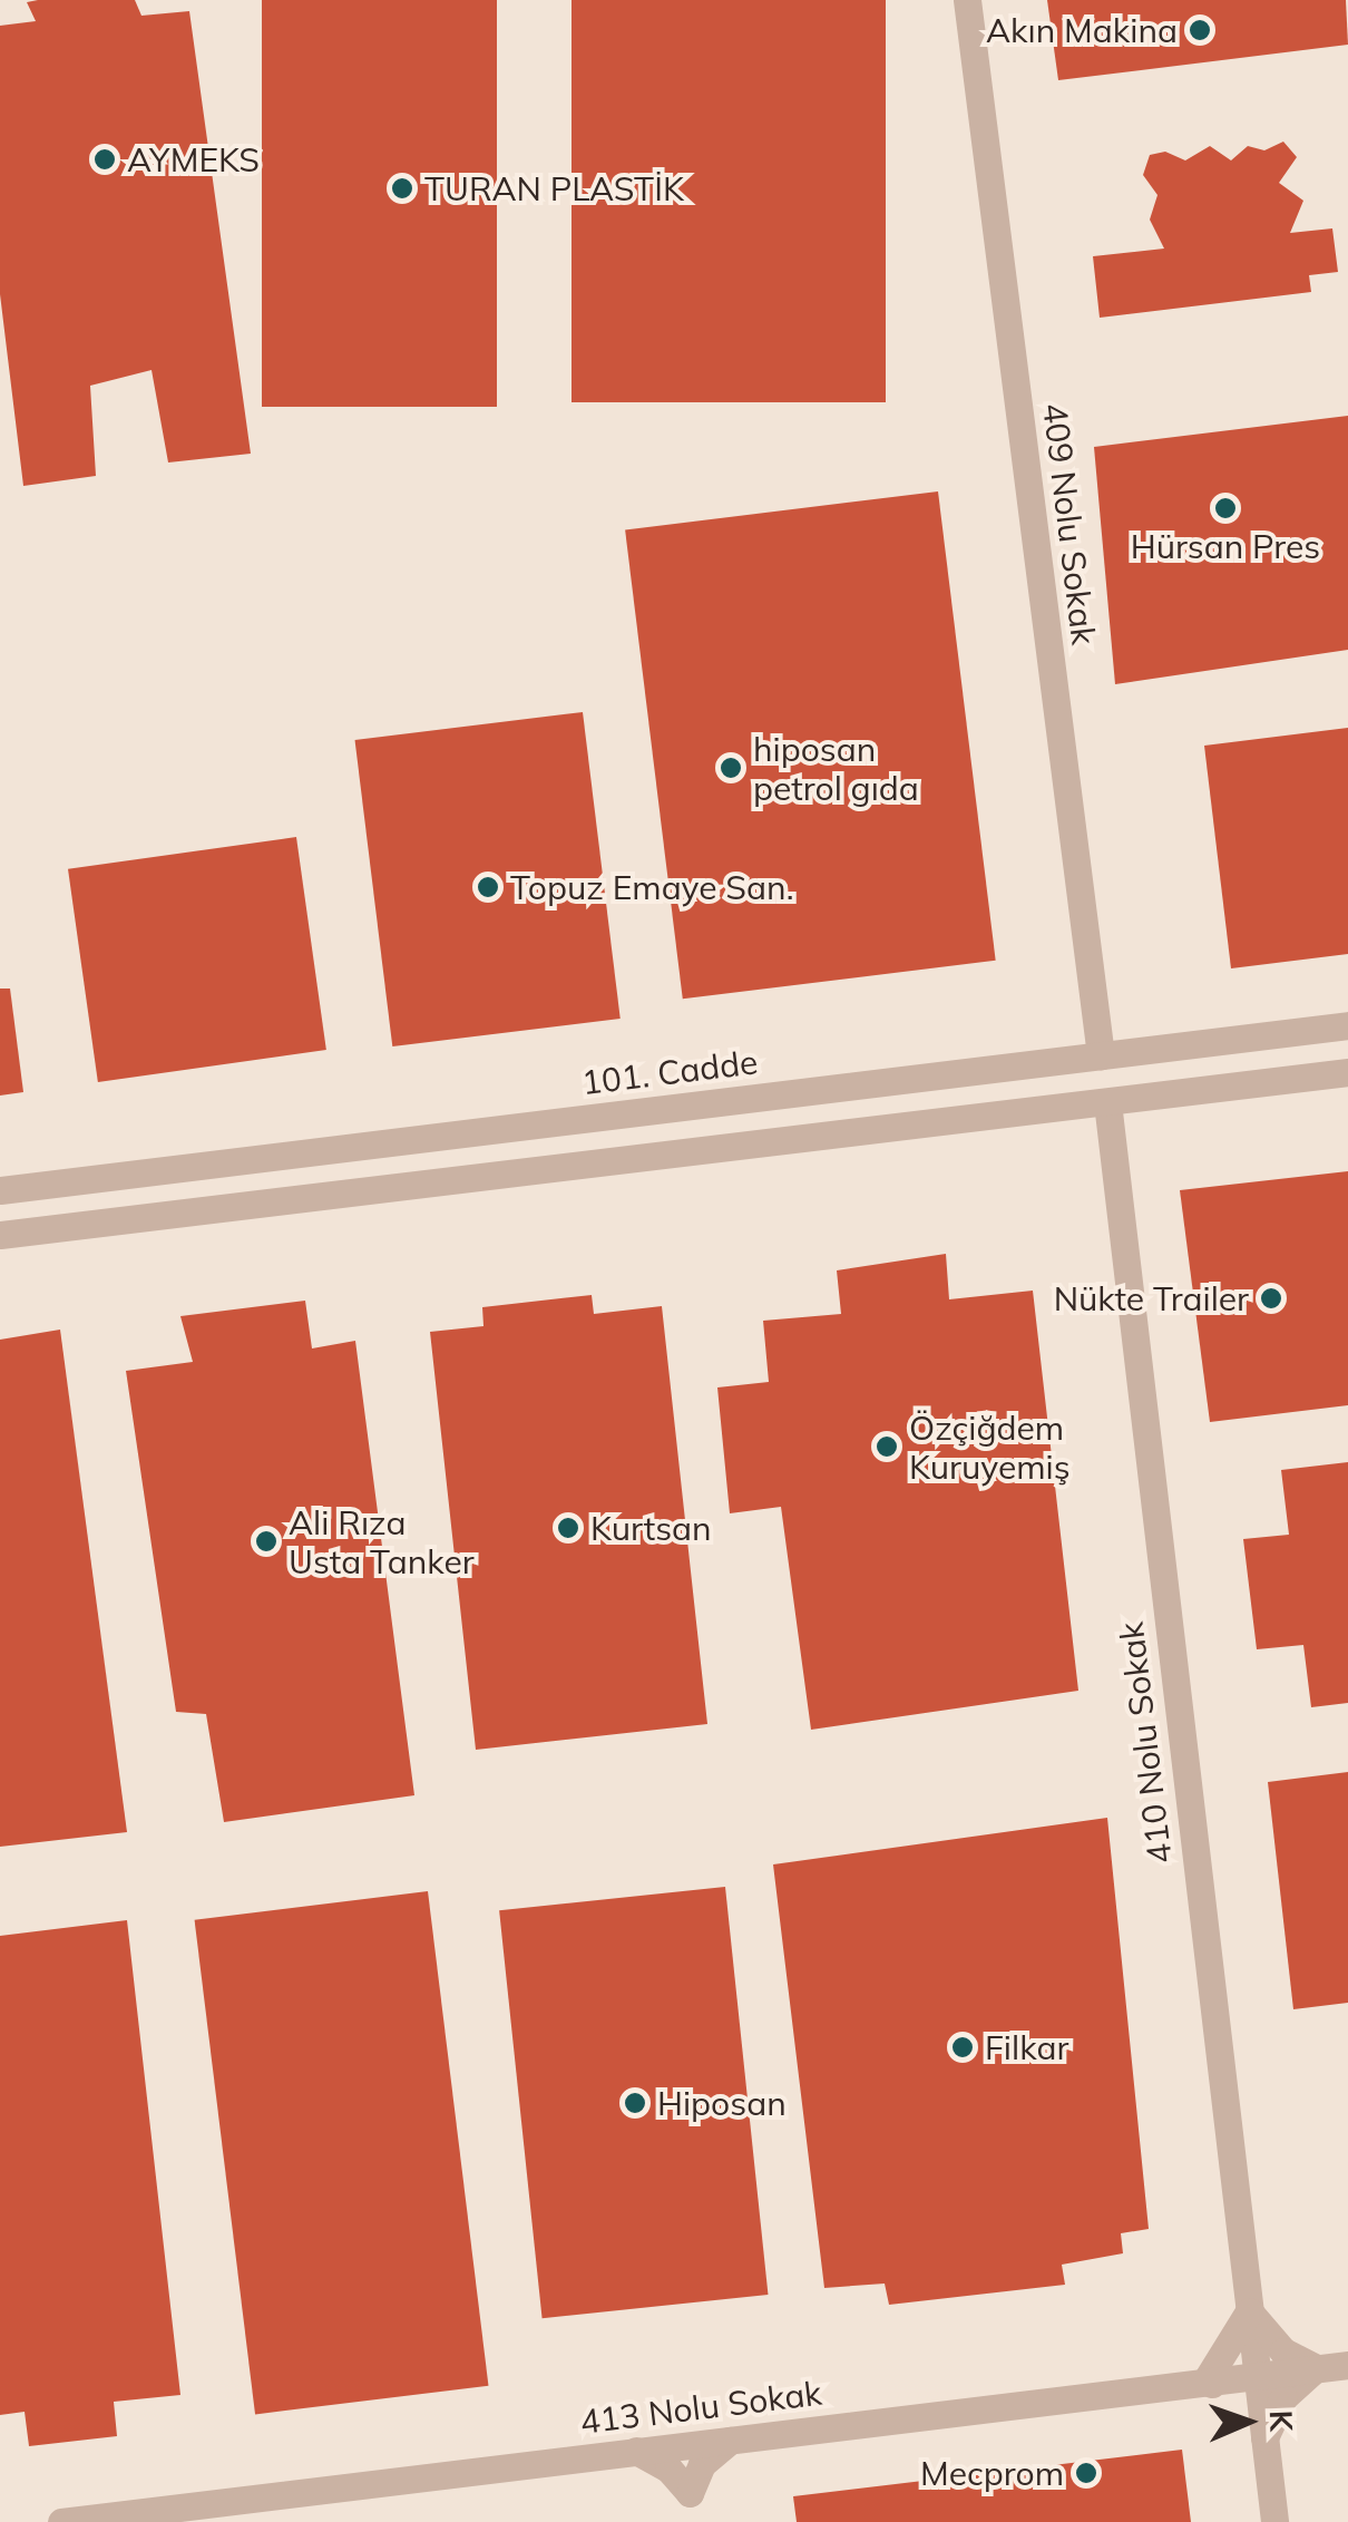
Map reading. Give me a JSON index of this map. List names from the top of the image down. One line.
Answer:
{"streets":{"street":["409 Nolu Sokak","101. Cadde","410 Nolu Sokak","413 Nolu Sokak"]},"crossings":[["409 Nolu Sokak","101. Cadde"],["410 Nolu Sokak","413 Nolu Sokak"]],"places":["Akın Makina","AYMEKS","TURAN PLASTİK","Hürsan Pres","hiposan petrol gıda","Topuz Emaye San.","Nükte Trailer","Özçiğdem Kuruyemiş","Kurtsan","Ali Rıza Usta Tanker","Filkar","Hiposan","Mecprom"],"north":"right"}
